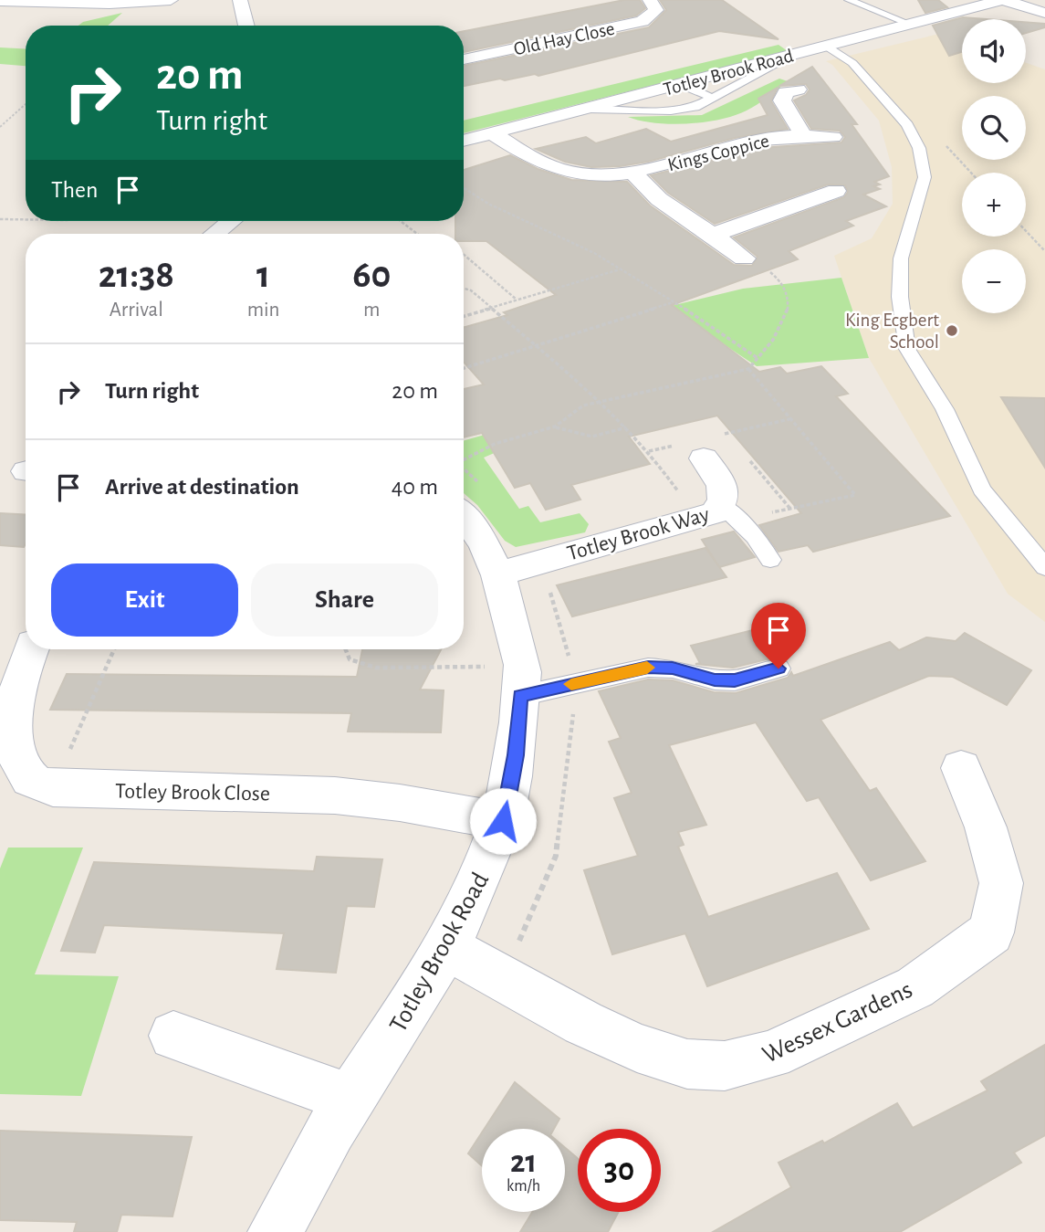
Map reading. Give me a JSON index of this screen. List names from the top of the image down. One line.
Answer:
{"streets":{"street":["Old Hay Close","Totley Brook Road","Kings Coppice","Totley Brook Way","Totley Brook Close","Wessex Gardens"]},"crossings":[["Totley Brook Road","Kings Coppice"],["Totley Brook Road","Totley Brook Way"],["Totley Brook Road","Totley Brook Close"],["Totley Brook Road","Wessex Gardens"]],"places":["King Ecgbert School"],"page":{"map_buttons":["+","−"],"turn":["20 m","Turn right"],"then":"Then","eta":["21:38","Arrival","1","min","60","m"],"list":[{"name":"Turn right","value":"20 m"},{"name":"Arrive at destination","value":"40 m"}],"buttons":["Exit","Share"],"speed":"21 km/h","limit":"30"}}
